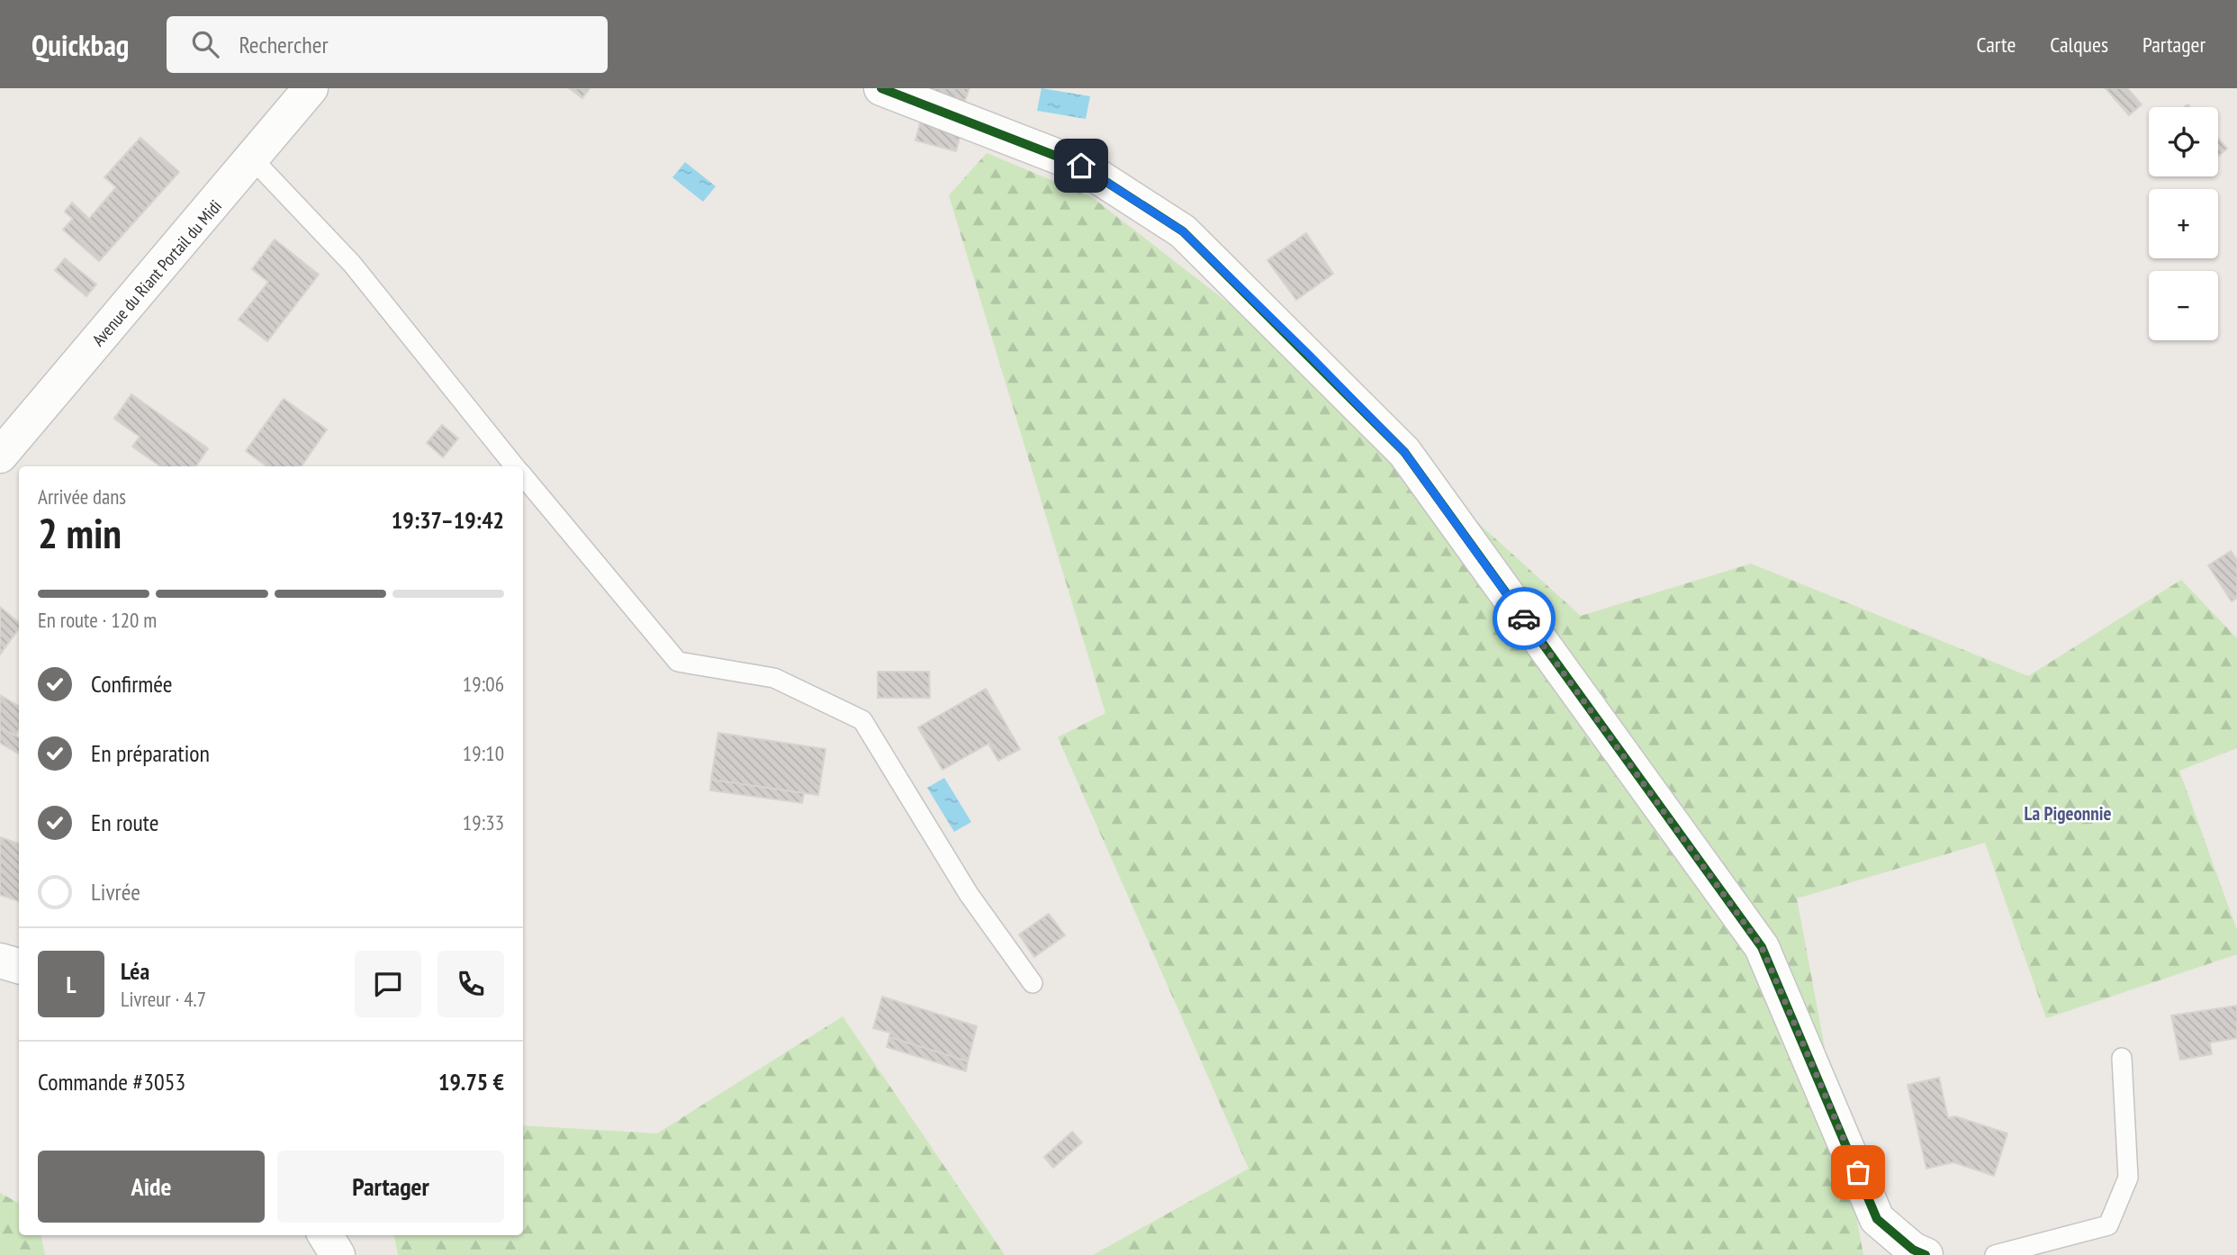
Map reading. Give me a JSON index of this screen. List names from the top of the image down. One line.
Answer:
{"streets":{"street":["Avenue du Riant Portail du Midi"]},"districts":["La Pigeonnie"],"page":{"header":"Quickbag","search":"Rechercher","nav":["Carte","Calques","Partager"],"map_buttons":["+","−"],"heading":["2 min","Arrivée dans","19:37–19:42"],"panel":["Léa","Livreur · 4.7","Commande #3053","19.75 €"],"bar":"En route · 120 m","list":[["Confirmée","19:06"],["En préparation","19:10"],["En route","19:33"],"Livrée"],"round":"L","buttons":["Aide","Partager"]}}
